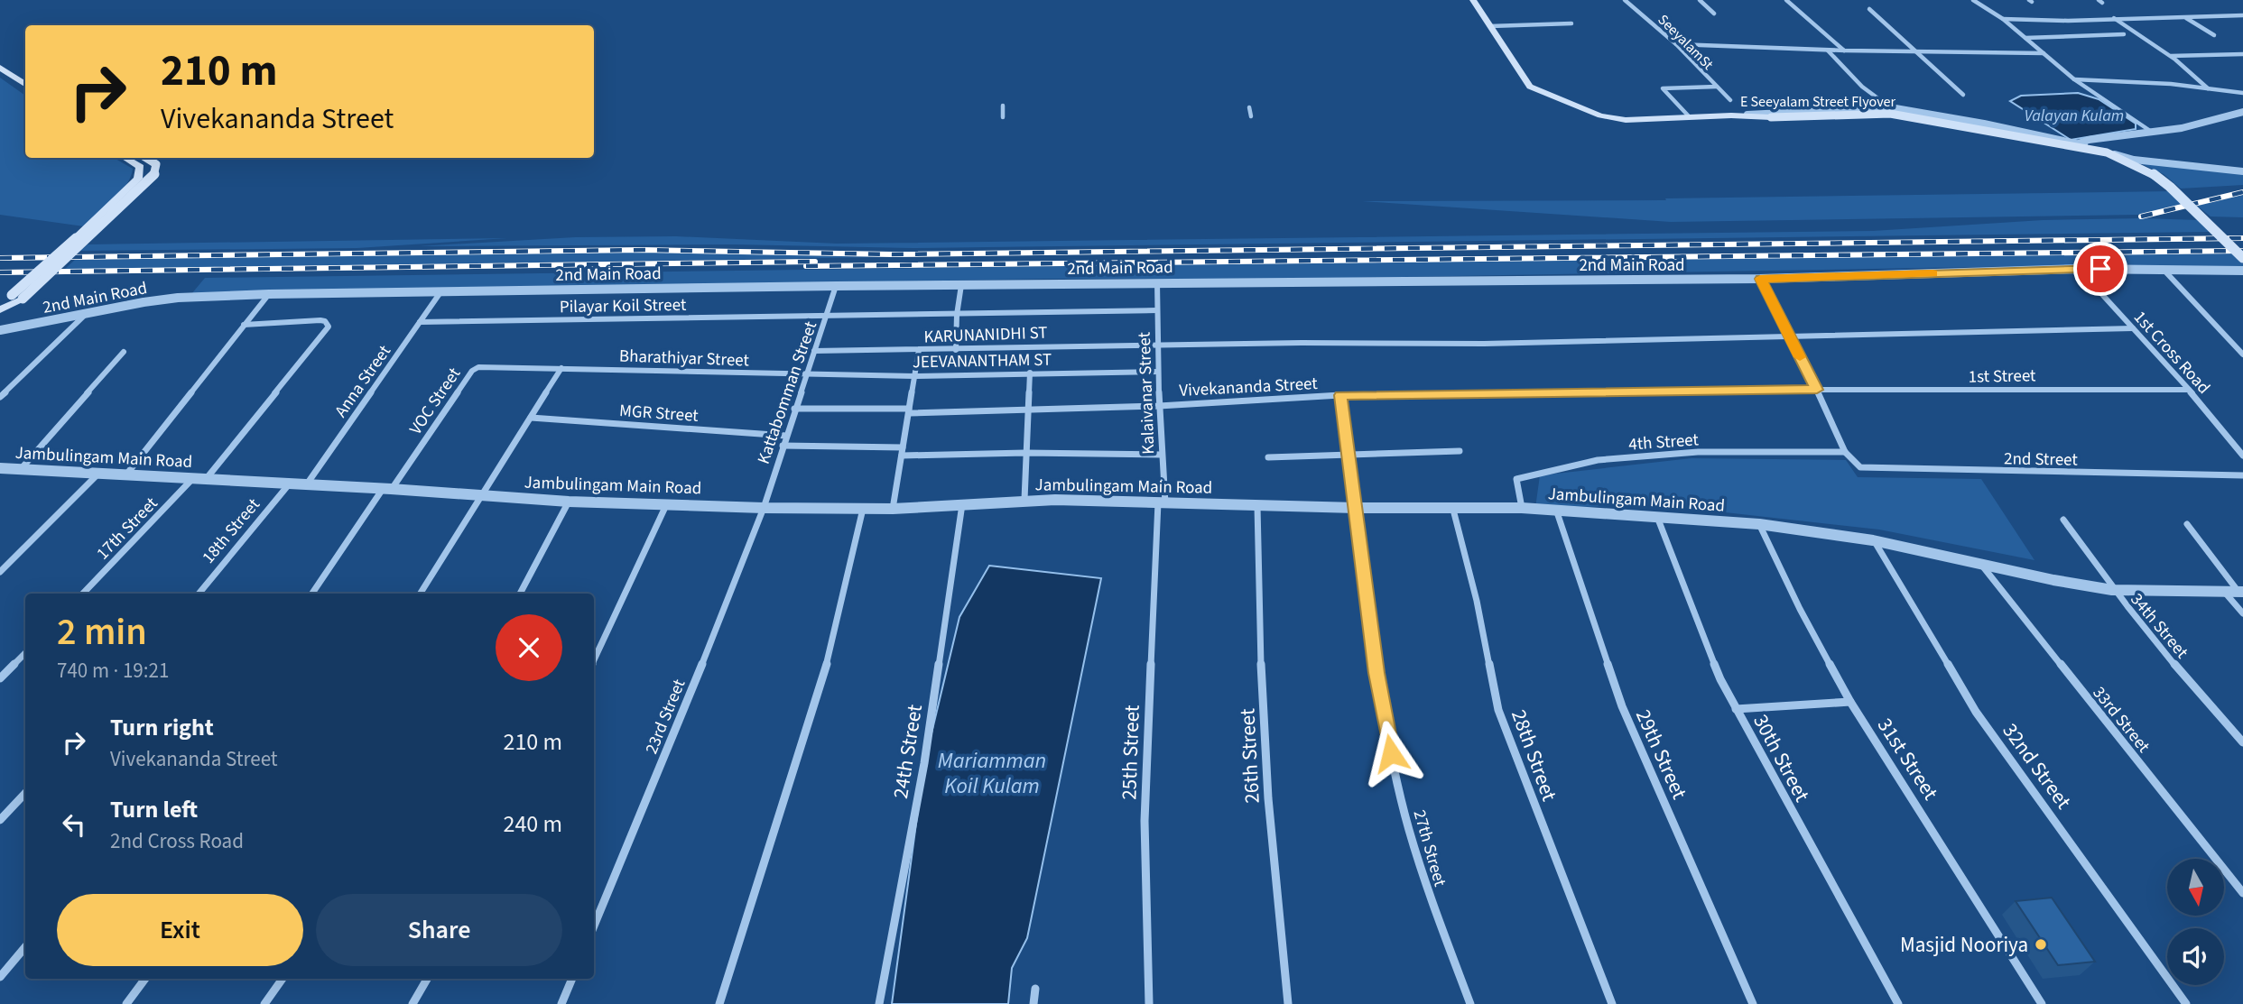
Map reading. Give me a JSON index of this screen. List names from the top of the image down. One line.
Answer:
{"streets":{"main road":["E Seeyalam Street Flyover"],"street":["SeeyalamSt","2nd Main Road","Pilayar Koil Street","KARUNANIDHI ST","1st Cross Road","Bharathiyar Street","JEEVANANTHAM ST","1st Street","Anna Street","Vivekananda Street","Kattabomman Street","Kalaivanar Street","VOC Street","MGR Street","4th Street","Jambulingam Main Road","2nd Street","17th Street","18th Street","34th Street","23rd Street","33rd Street","24th Street","25th Street","29th Street","28th Street","26th Street","30th Street","31st Street","32nd Street","27th Street"]},"crossings":[["2nd Main Road","1st Cross Road"],["2nd Main Road","Anna Street"],["2nd Main Road","Kattabomman Street"],["2nd Main Road","Kalaivanar Street"],["Pilayar Koil Street","Anna Street"],["Pilayar Koil Street","Kattabomman Street"],["Pilayar Koil Street","Kalaivanar Street"],["KARUNANIDHI ST","1st Cross Road"],["KARUNANIDHI ST","Kattabomman Street"],["KARUNANIDHI ST","Kalaivanar Street"],["1st Cross Road","1st Street"],["Bharathiyar Street","JEEVANANTHAM ST"],["Bharathiyar Street","Kattabomman Street"],["Bharathiyar Street","VOC Street"],["JEEVANANTHAM ST","Kattabomman Street"],["JEEVANANTHAM ST","Kalaivanar Street"],["1st Street","Vivekananda Street"],["Anna Street","Jambulingam Main Road"],["Vivekananda Street","Kattabomman Street"],["Vivekananda Street","Kalaivanar Street"],["Vivekananda Street","27th Street"],["Kattabomman Street","MGR Street"],["Kattabomman Street","Jambulingam Main Road"],["Kattabomman Street","23rd Street"],["Kalaivanar Street","Jambulingam Main Road"],["Kalaivanar Street","25th Street"],["VOC Street","Jambulingam Main Road"],["4th Street","Jambulingam Main Road"],["4th Street","2nd Street"],["Jambulingam Main Road","17th Street"],["Jambulingam Main Road","18th Street"],["Jambulingam Main Road","34th Street"],["Jambulingam Main Road","23rd Street"],["Jambulingam Main Road","33rd Street"],["Jambulingam Main Road","24th Street"],["Jambulingam Main Road","25th Street"],["Jambulingam Main Road","29th Street"],["Jambulingam Main Road","28th Street"],["Jambulingam Main Road","26th Street"],["Jambulingam Main Road","30th Street"],["Jambulingam Main Road","31st Street"],["Jambulingam Main Road","32nd Street"],["Jambulingam Main Road","27th Street"]],"water":["Valayan Kulam","Mariamman Koil Kulam"],"places":["Masjid Nooriya"],"north":"bottom","page":{"turn":["210 m","Vivekananda Street"],"heading":["2 min","740 m · 19:21"],"list":[{"name":"Turn right","note":"Vivekananda Street","value":"210 m"},{"name":"Turn left","note":"2nd Cross Road","value":"240 m"}],"buttons":["Exit","Share"]}}
